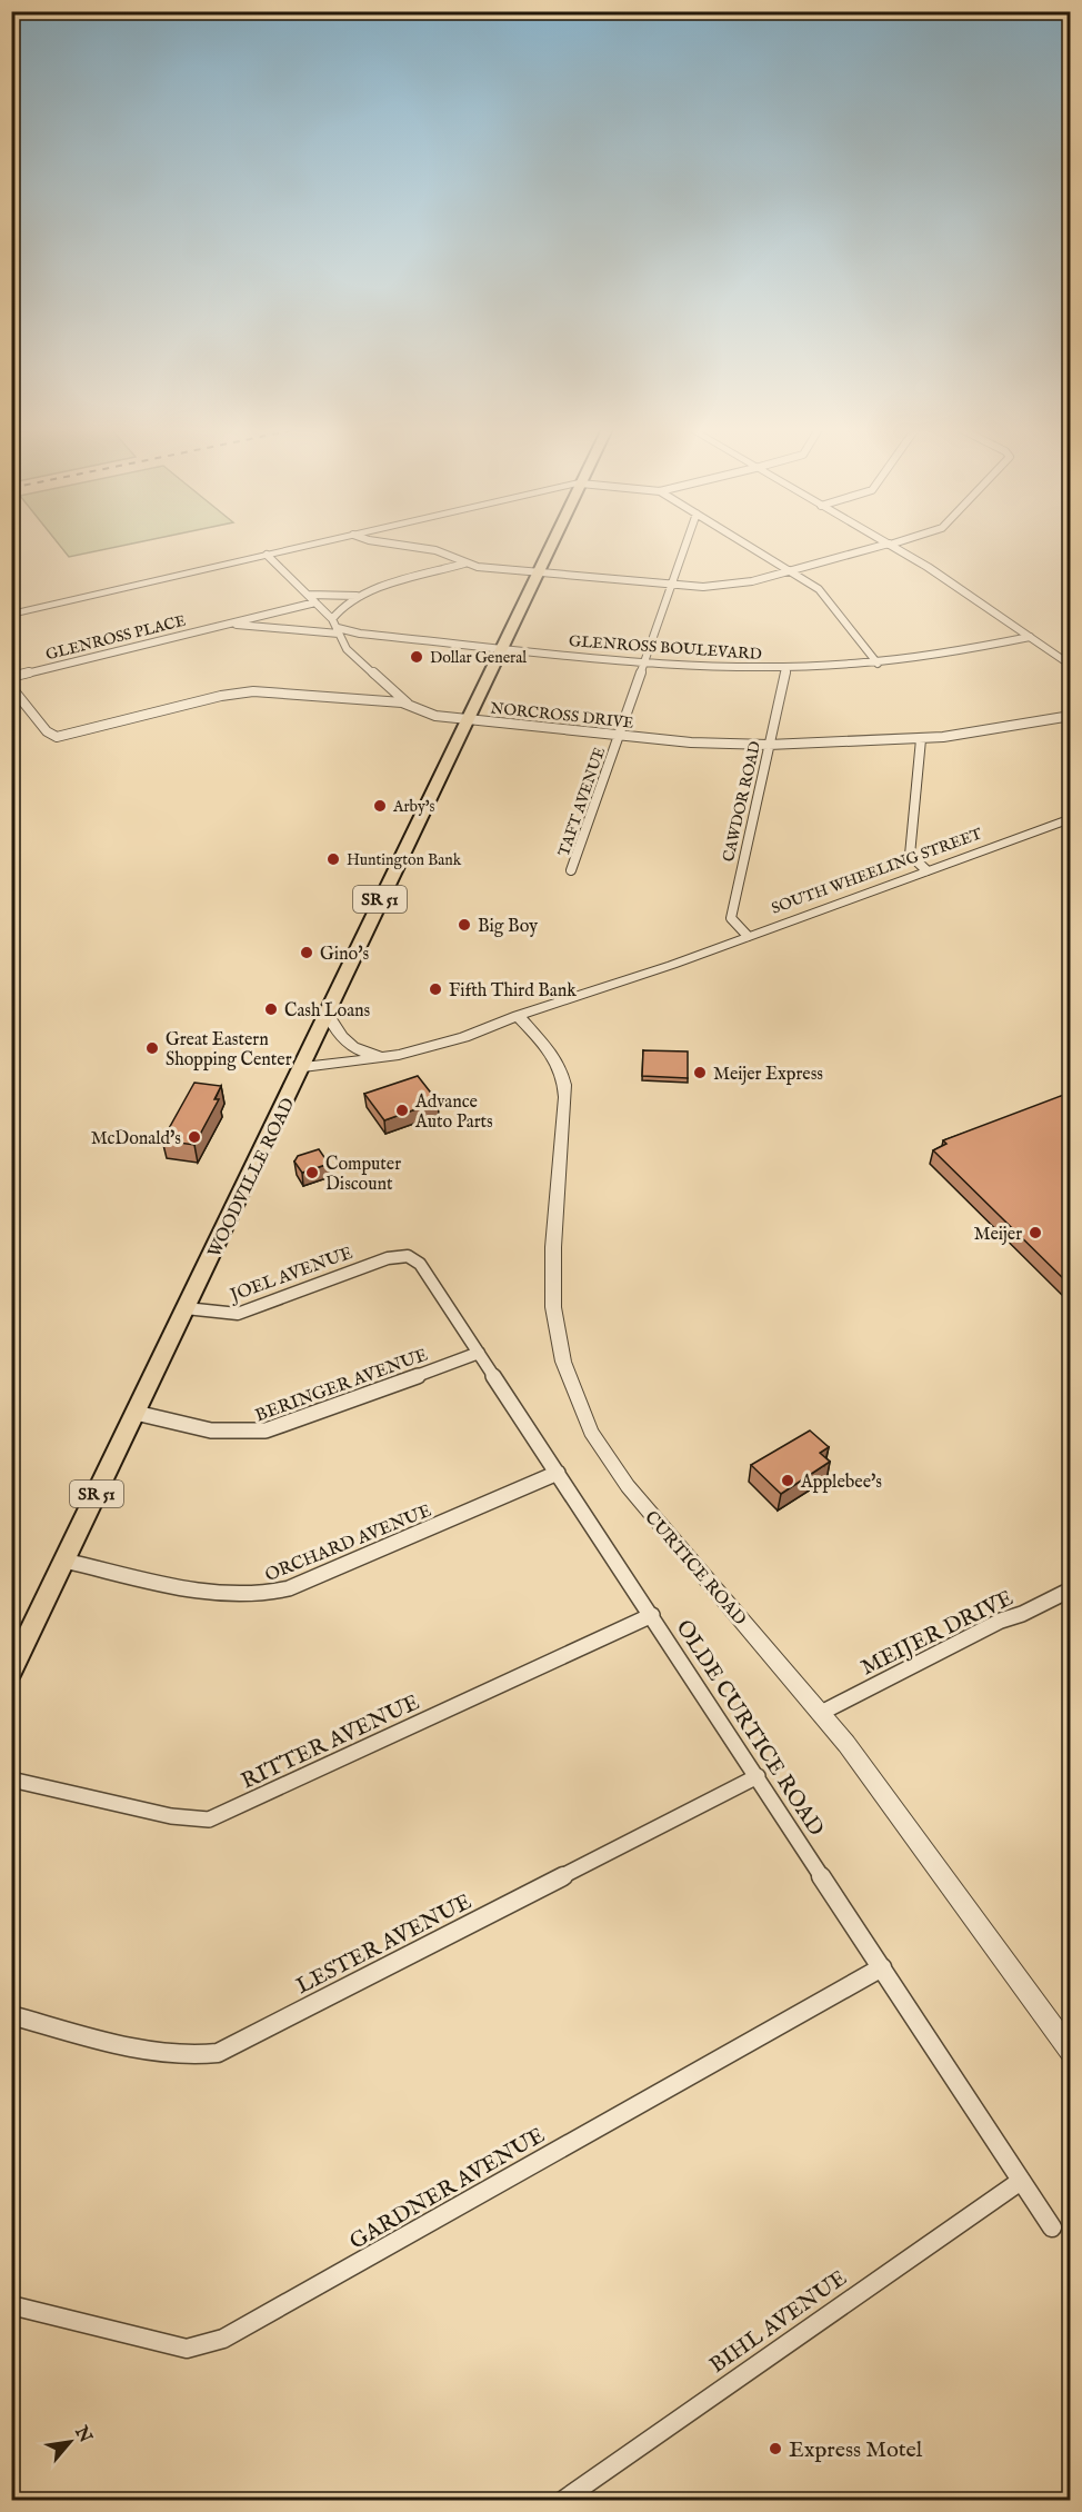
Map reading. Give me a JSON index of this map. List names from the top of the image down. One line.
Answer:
{"streets":{"main road":["SR 51","WOODVILLE ROAD"],"street":["GLENROSS PLACE","GLENROSS BOULEVARD","NORCROSS DRIVE","TAFT AVENUE","CAWDOR ROAD","SOUTH WHEELING STREET","JOEL AVENUE","BERINGER AVENUE","ORCHARD AVENUE","CURTICE ROAD","MEIJER DRIVE","OLDE CURTICE ROAD","RITTER AVENUE","LESTER AVENUE","GARDNER AVENUE","BIHL AVENUE"]},"crossings":[["GLENROSS PLACE","GLENROSS BOULEVARD"],["GLENROSS BOULEVARD","TAFT AVENUE"],["GLENROSS BOULEVARD","CAWDOR ROAD"],["GLENROSS BOULEVARD","WOODVILLE ROAD"],["NORCROSS DRIVE","TAFT AVENUE"],["NORCROSS DRIVE","CAWDOR ROAD"],["NORCROSS DRIVE","WOODVILLE ROAD"],["CAWDOR ROAD","SOUTH WHEELING STREET"],["SOUTH WHEELING STREET","WOODVILLE ROAD"],["SOUTH WHEELING STREET","CURTICE ROAD"],["WOODVILLE ROAD","JOEL AVENUE"],["WOODVILLE ROAD","BERINGER AVENUE"],["WOODVILLE ROAD","ORCHARD AVENUE"],["JOEL AVENUE","OLDE CURTICE ROAD"],["BERINGER AVENUE","OLDE CURTICE ROAD"],["ORCHARD AVENUE","OLDE CURTICE ROAD"],["CURTICE ROAD","MEIJER DRIVE"],["OLDE CURTICE ROAD","RITTER AVENUE"],["OLDE CURTICE ROAD","LESTER AVENUE"],["OLDE CURTICE ROAD","GARDNER AVENUE"],["OLDE CURTICE ROAD","BIHL AVENUE"]],"places":["Dollar General","Arby's","Huntington Bank","Big Boy","Gino's","Fifth Third Bank","Cash Loans","Great Eastern Shopping Center","Meijer Express","Advance Auto Parts","McDonald's","Computer Discount","Meijer","Applebee's","Express Motel"],"north":"top right"}
